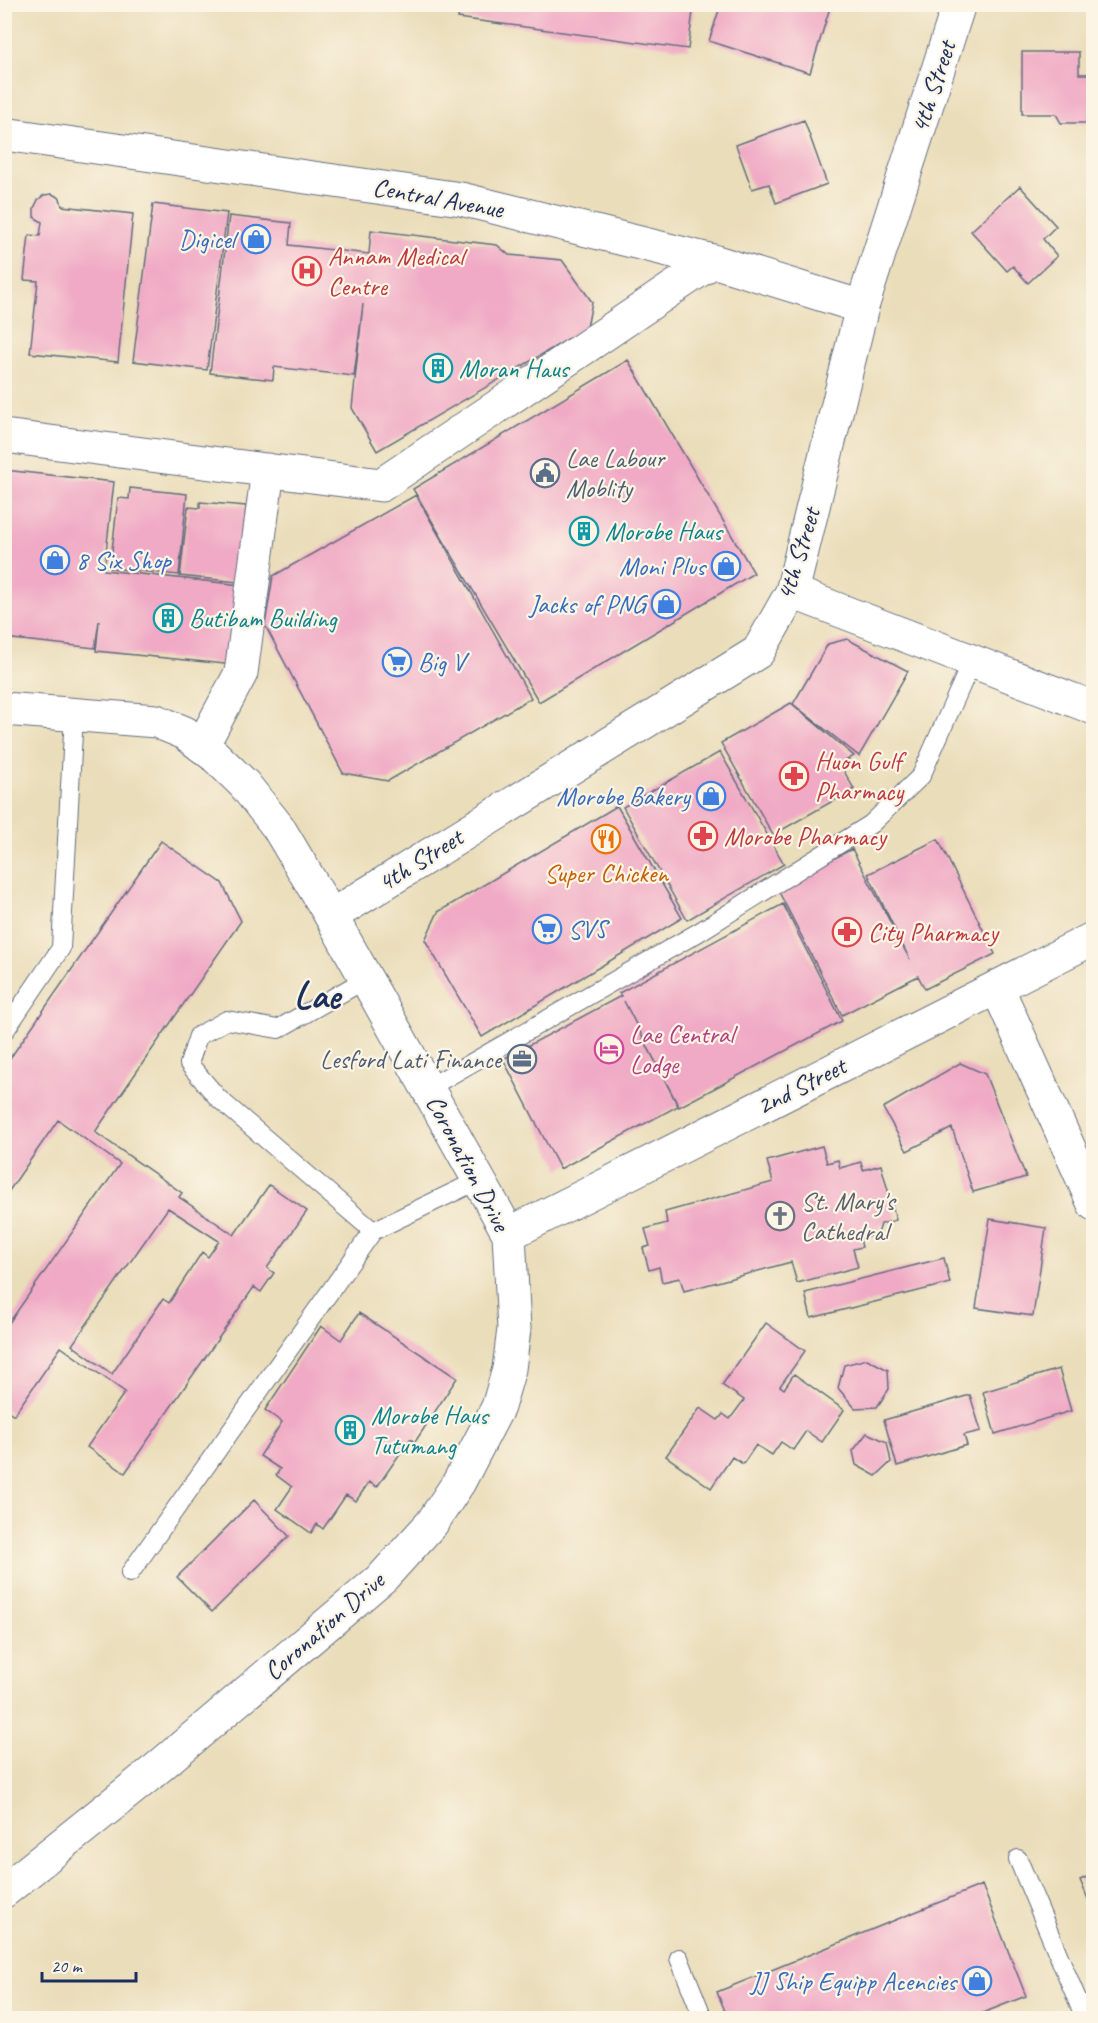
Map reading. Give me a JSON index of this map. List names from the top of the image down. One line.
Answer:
{"streets":{"street":["4th Street","Central Avenue","2nd Street","Coronation Drive"]},"crossings":[["4th Street","Central Avenue"],["4th Street","Coronation Drive"],["2nd Street","Coronation Drive"]],"districts":["Lae"],"places":{"shop":["Digicel","8 Six Shop","Moni Plus","Jacks of PNG","Morobe Bakery","JJ Ship Equipp Acencies"],"hospital":["Annam Medical Centre"],"building":["Moran Haus","Morobe Haus","Butibam Building","Morobe Haus Tutumang"],"public building":["Lae Labour Moblity"],"supermarket":["Big V","SVS"],"pharmacy":["Huon Gulf Pharmacy","Morobe Pharmacy","City Pharmacy"],"restaurant":["Super Chicken"],"hotel":["Lae Central Lodge"],"office":["Lesford Lati Finance"],"church":["St. Mary's Cathedral"]},"scale_bar":"20 m"}
